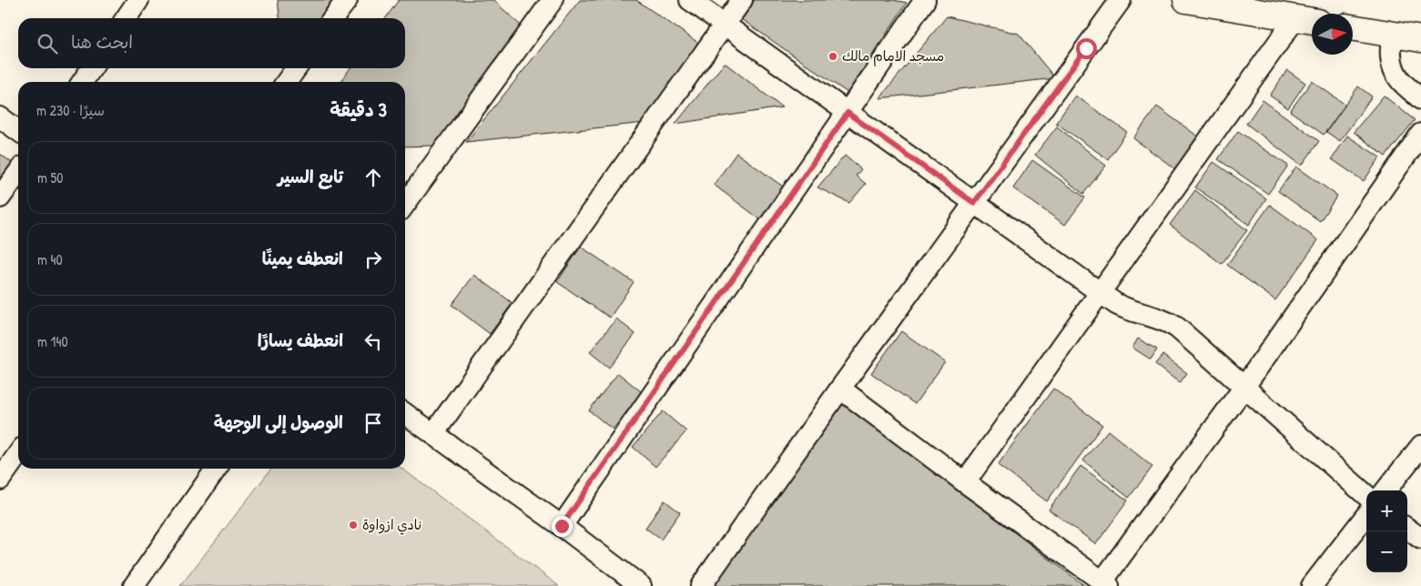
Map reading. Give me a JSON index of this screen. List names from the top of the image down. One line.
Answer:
{"places":["مسجد الامام مالك","نادي ازواوة"],"north":"right","page":{"search":"ابحث هنا","heading":["3 دقيقة","سيرًا · 230 m"],"list":[["تابع السير","50 m"],["انعطف يمينًا","40 m"],["انعطف يسارًا","140 m"],"الوصول إلى الوجهة"],"map_buttons":["+","−"]}}
